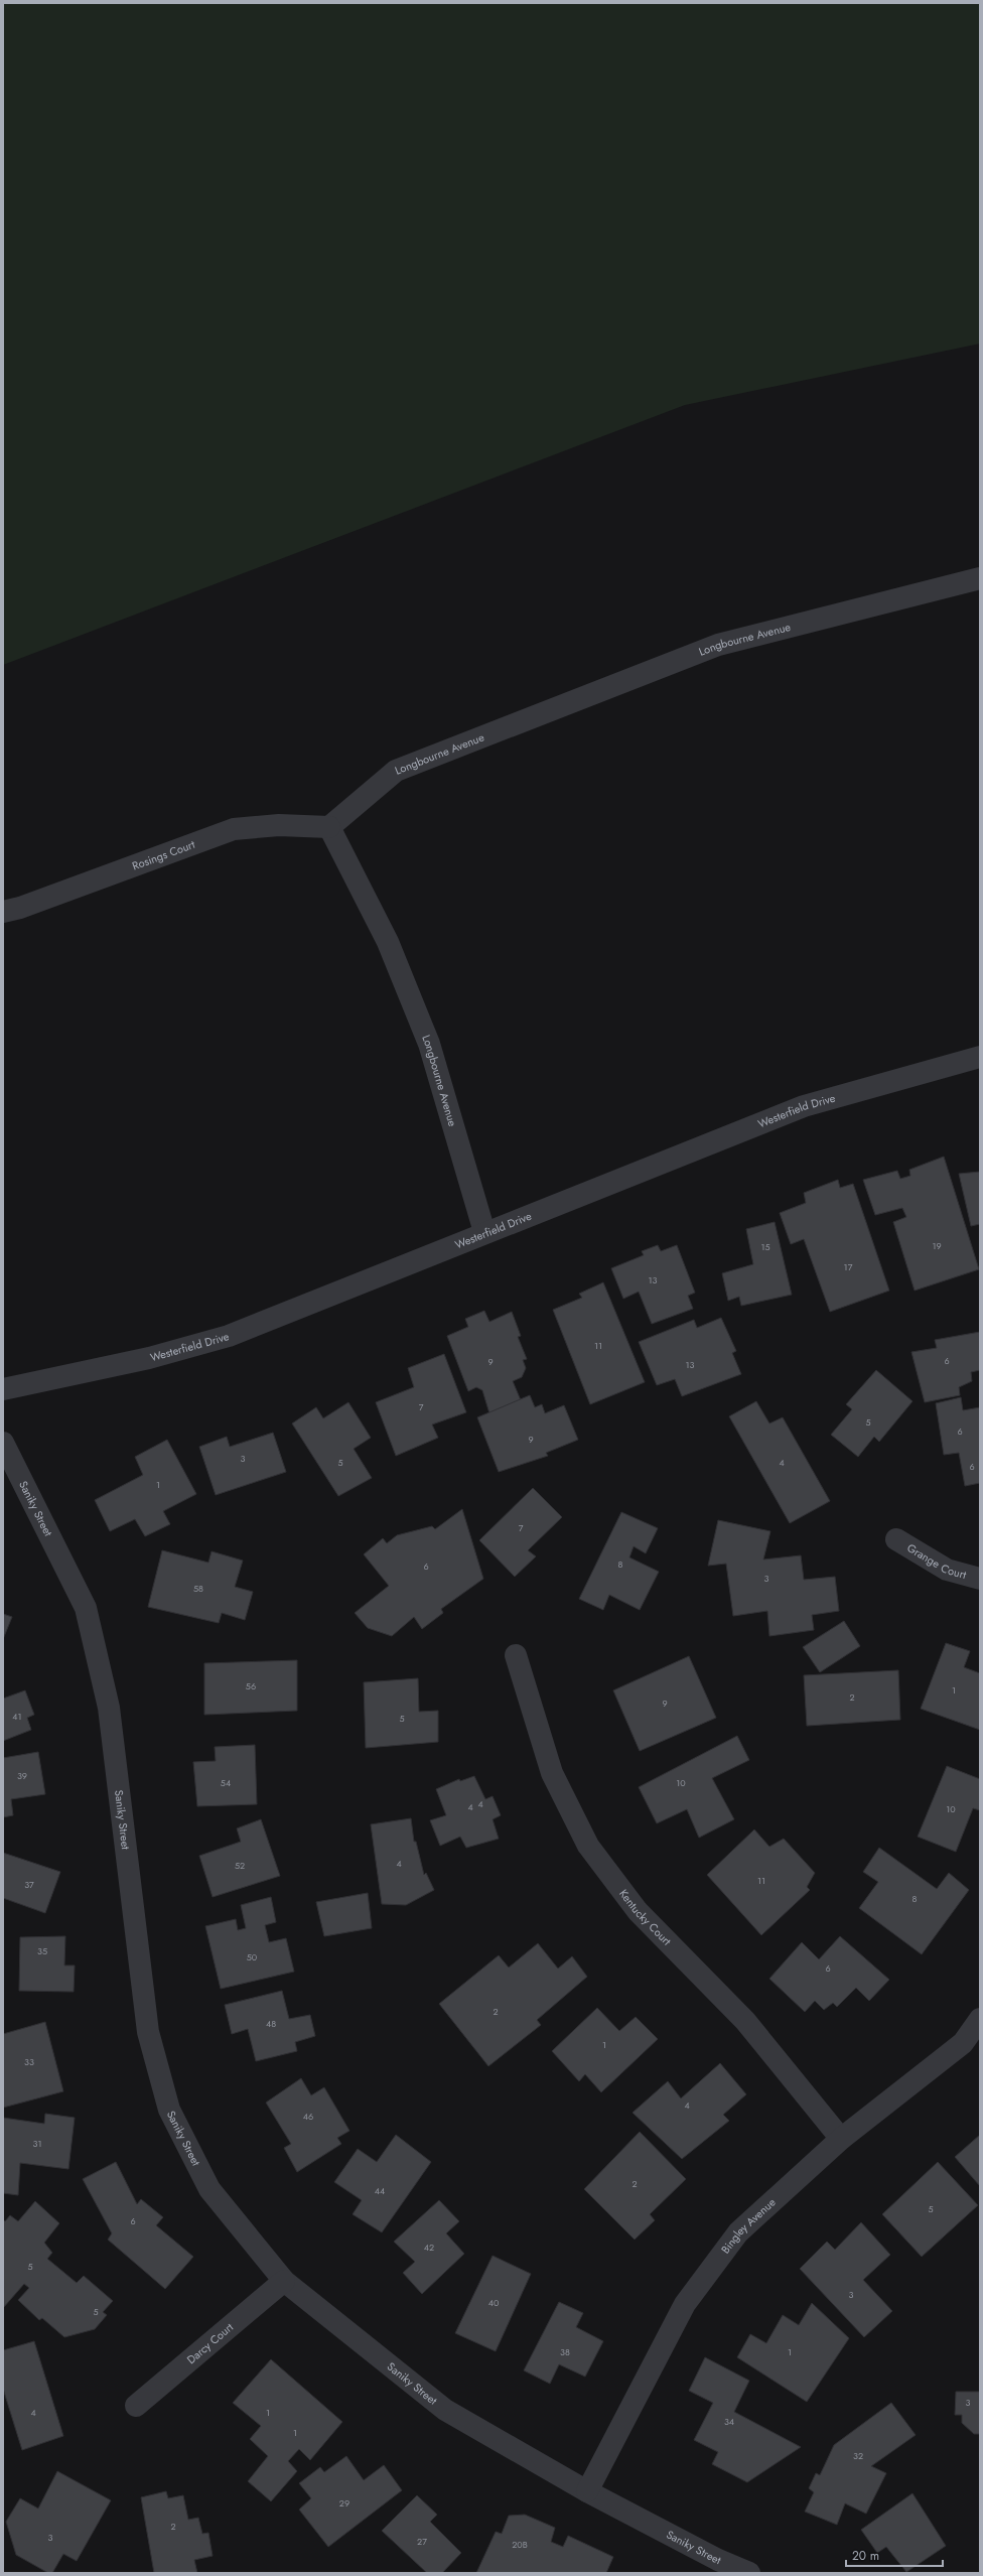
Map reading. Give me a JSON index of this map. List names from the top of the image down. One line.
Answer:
{"streets":{"street":["Longbourne Avenue","Rosings Court","Westerfield Drive","Saniky Street","Grange Court","Kentucky Court","Bingley Avenue","Darcy Court"]},"crossings":[["Longbourne Avenue","Rosings Court"],["Longbourne Avenue","Westerfield Drive"],["Saniky Street","Bingley Avenue"],["Saniky Street","Darcy Court"],["Kentucky Court","Bingley Avenue"]],"house_numbers":["19","15","17","13","11","6","9","13","7","5","6","9","3","5","4","6","1","7","8","6","3","58","56","1","2","9","41","5","39","54","10","4","4","10","4","52","11","37","8","35","50","6","2","48","1","33","4","46","31","2","44","5","6","42","5","3","40","5","38","1","3","4","1","34","1","32","29","2","3","27","20B"],"scale_bar":"20 m"}
